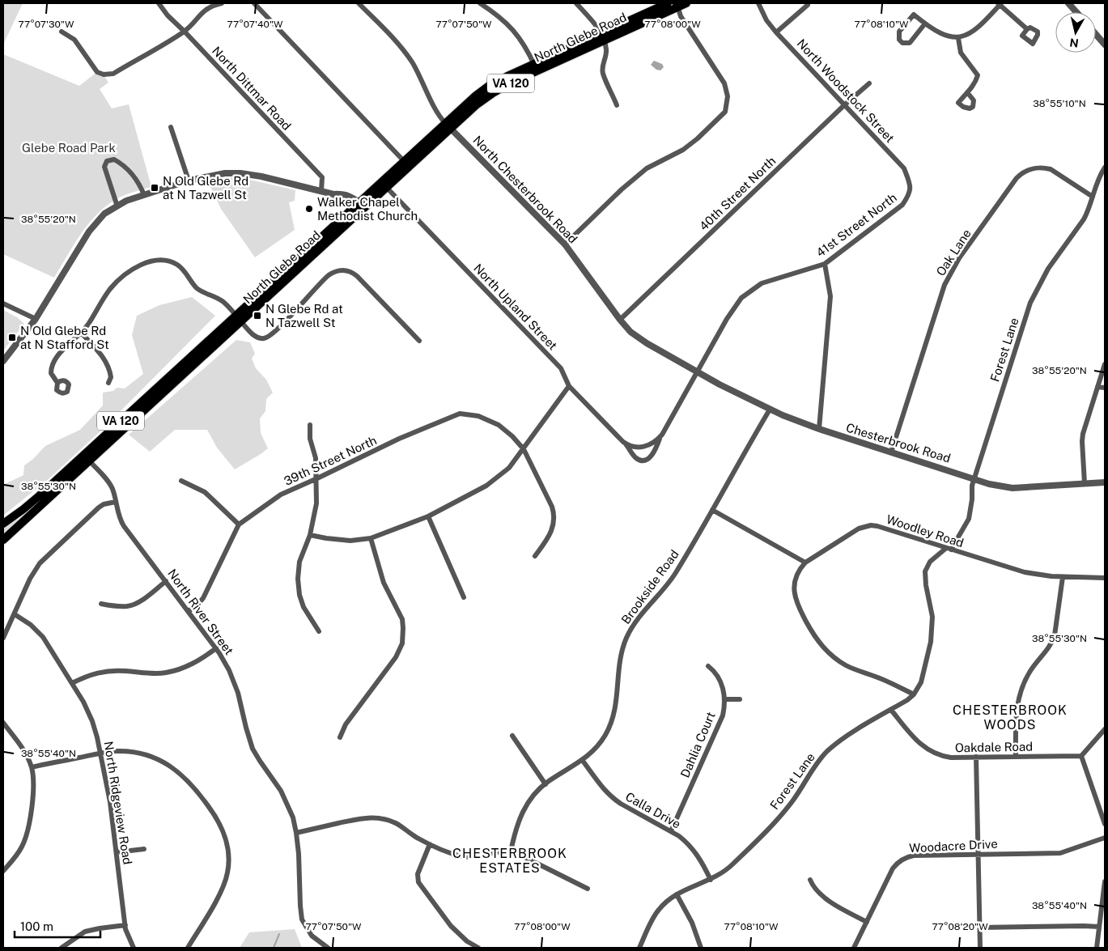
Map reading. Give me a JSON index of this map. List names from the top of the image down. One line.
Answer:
{"streets":{"main road":["North Glebe Road","VA 120"],"street":["North Dittmar Road","North Woodstock Street","North Chesterbrook Road","40th Street North","41st Street North","Oak Lane","North Upland Street","Forest Lane","Chesterbrook Road","39th Street North","Woodley Road","Brookside Road","North River Street","Dahlia Court","Oakdale Road","North Ridgeview Road","Calla Drive","Woodacre Drive"]},"crossings":[["North Glebe Road","North Chesterbrook Road"],["North Glebe Road","North Upland Street"],["North Glebe Road","North River Street"],["North Woodstock Street","40th Street North"],["North Woodstock Street","41st Street North"],["North Chesterbrook Road","40th Street North"],["North Chesterbrook Road","41st Street North"],["North Chesterbrook Road","Chesterbrook Road"],["41st Street North","North Upland Street"],["41st Street North","Chesterbrook Road"],["Oak Lane","Forest Lane"],["Oak Lane","Chesterbrook Road"],["Forest Lane","Chesterbrook Road"],["Forest Lane","Woodley Road"],["Forest Lane","Oakdale Road"],["Forest Lane","Calla Drive"],["Chesterbrook Road","Brookside Road"],["39th Street North","North River Street"],["Brookside Road","Calla Drive"],["Dahlia Court","Calla Drive"]],"districts":["CHESTERBROOK WOODS","CHESTERBROOK ESTATES"],"parks":["Glebe Road Park"],"places":{"transit":["N Old Glebe Rd at N Tazwell St","N Glebe Rd at N Tazwell St","N Old Glebe Rd at N Stafford St"],"other":["Walker Chapel Methodist Church"]},"scale_bar":"100 m","north":"bottom","coordinates":["77°07'30\"W","77°07'40\"W","77°07'50\"W","77°08'00\"W","77°08'10\"W","38°55'10\"N","38°55'20\"N","38°55'30\"N","38°55'40\"N","77°08'20\"W"]}
